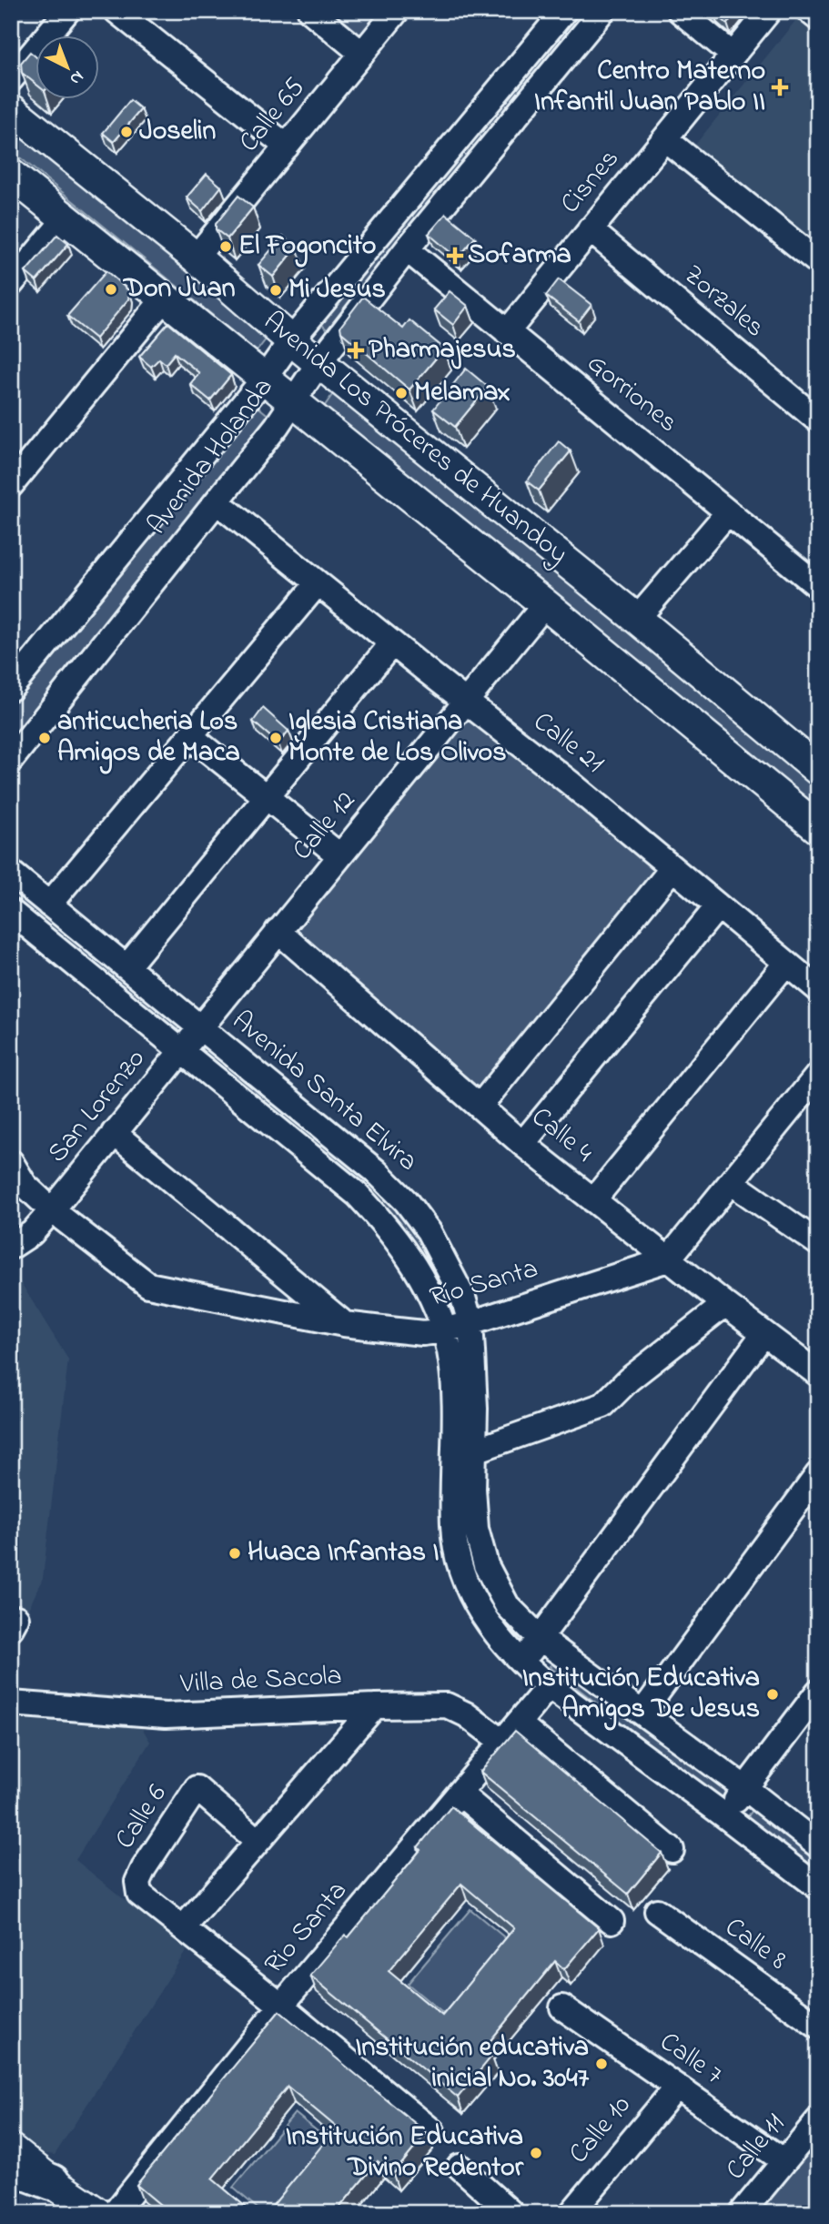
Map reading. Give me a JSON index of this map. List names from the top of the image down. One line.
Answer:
{"streets":{"main road":["Avenida Los Próceres de Huandoy"],"street":["Calle 65","Cisnes","Zorzales","Gorriones","Avenida Holanda","Calle 21","Calle 12","Avenida Santa Elvira","San Lorenzo","Calle 4","Río Santa","Villa de Sacola","Calle 6","Rio Santa","Calle 8","Calle 7","Calle 10","Calle 11"]},"crossings":[["Calle 65","Avenida Los Próceres de Huandoy"],["Cisnes","Zorzales"],["Cisnes","Gorriones"],["Gorriones","Avenida Holanda"],["Avenida Los Próceres de Huandoy","Avenida Holanda"],["Avenida Los Próceres de Huandoy","Calle 12"],["Avenida Holanda","Calle 21"],["Calle 21","Calle 12"],["Calle 12","Avenida Santa Elvira"],["Calle 12","San Lorenzo"],["Calle 12","Calle 4"],["Avenida Santa Elvira","San Lorenzo"],["Avenida Santa Elvira","Río Santa"],["Avenida Santa Elvira","Rio Santa"],["San Lorenzo","Río Santa"],["Calle 4","Río Santa"],["Villa de Sacola","Rio Santa"],["Calle 6","Rio Santa"],["Calle 7","Calle 10"],["Calle 7","Calle 11"]],"places":{"health":["Centro Materno Infantil Juan Pablo II","Sofarma","Pharmajesus"],"other":["Joselin","El Fogoncito","Don Juan","Mi Jesus","Melamax","anticucheria Los Amigos de Maca","Iglesia Cristiana Monte de Los Olivos","Huaca Infantas I","Institución Educativa Amigos De Jesus","Institución educativa inicial No. 3047","Institución Educativa Divino Redentor"]},"north":"bottom right"}
